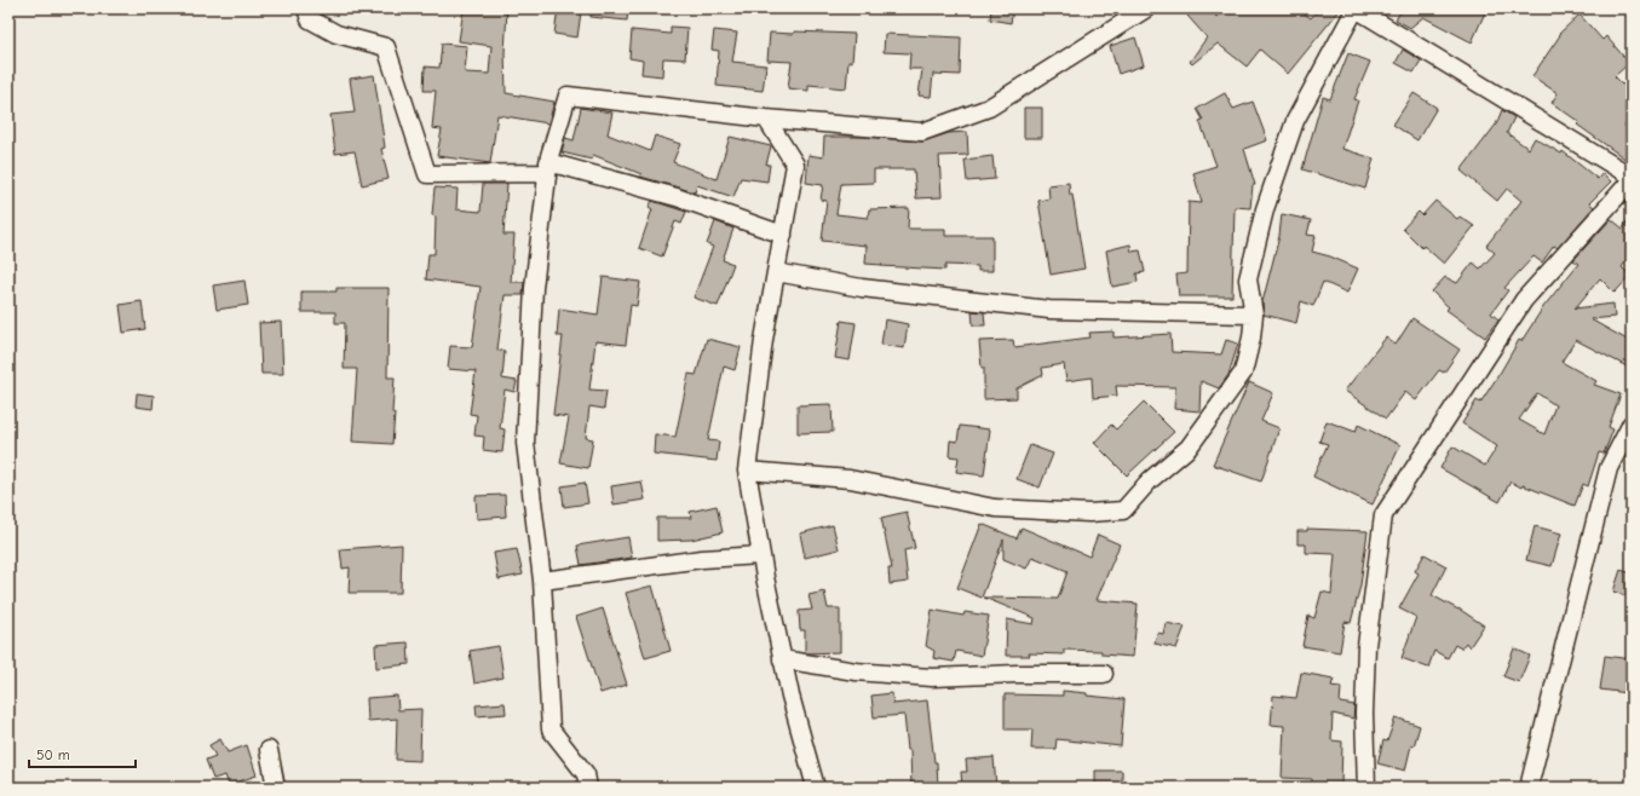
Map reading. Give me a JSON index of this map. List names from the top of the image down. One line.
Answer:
{"scale_bar":"50 m"}
